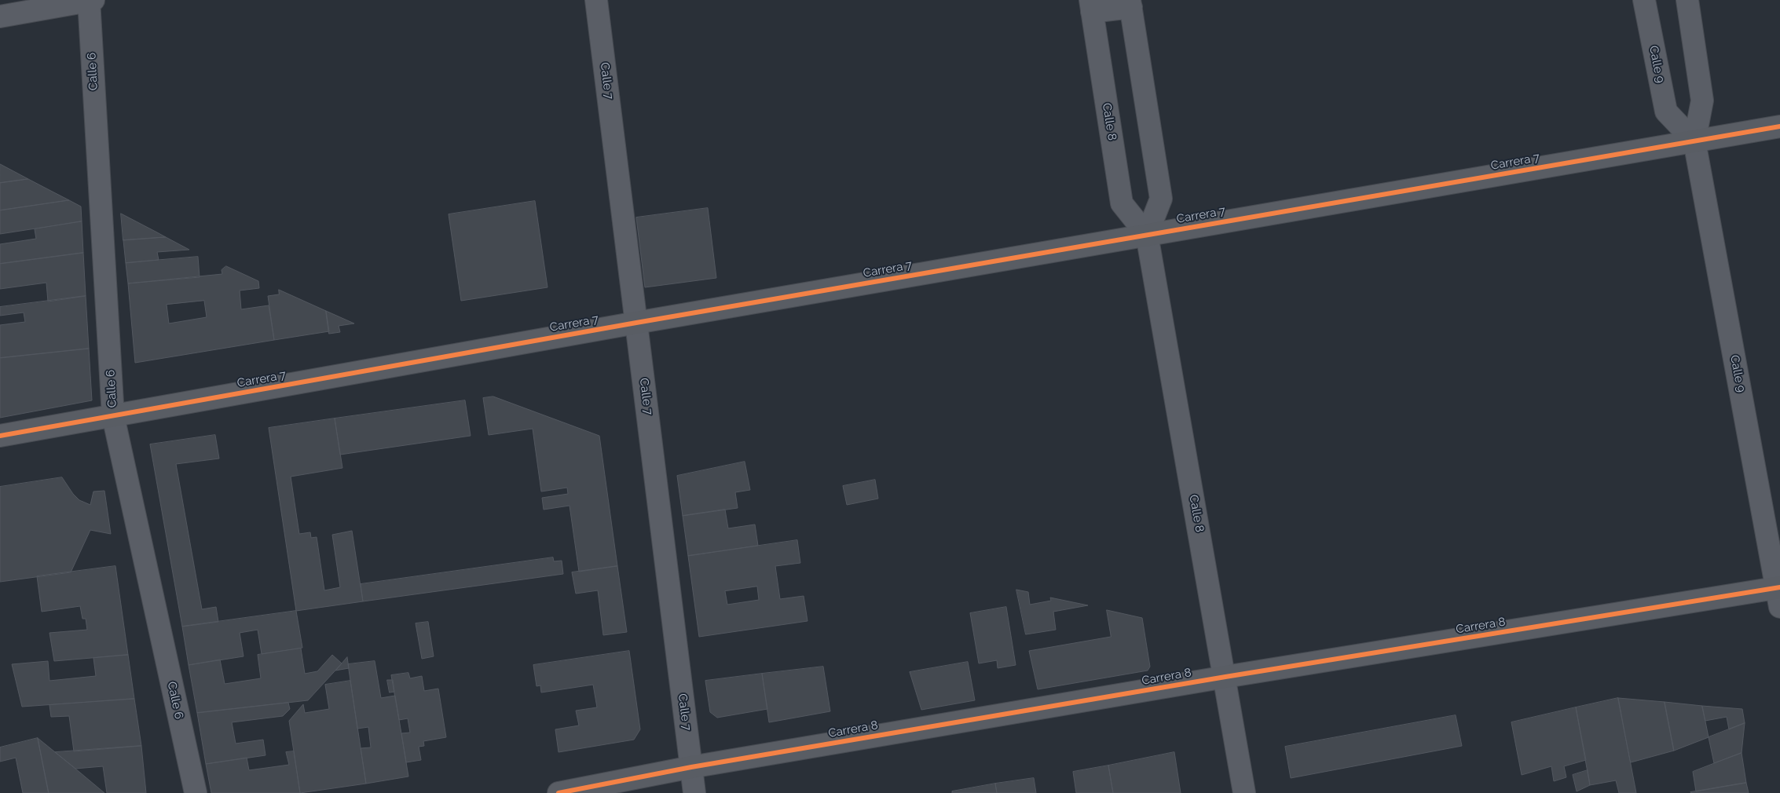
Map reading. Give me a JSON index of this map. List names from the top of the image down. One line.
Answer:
{"streets":{"street":["Calle 9","Calle 6","Calle 7","Calle 8","Carrera 7","Carrera 8"]},"crossings":[["Calle 9","Carrera 7"],["Calle 9","Carrera 8"],["Calle 6","Carrera 7"],["Calle 7","Carrera 7"],["Calle 7","Carrera 8"],["Calle 8","Carrera 7"],["Calle 8","Carrera 8"]]}
